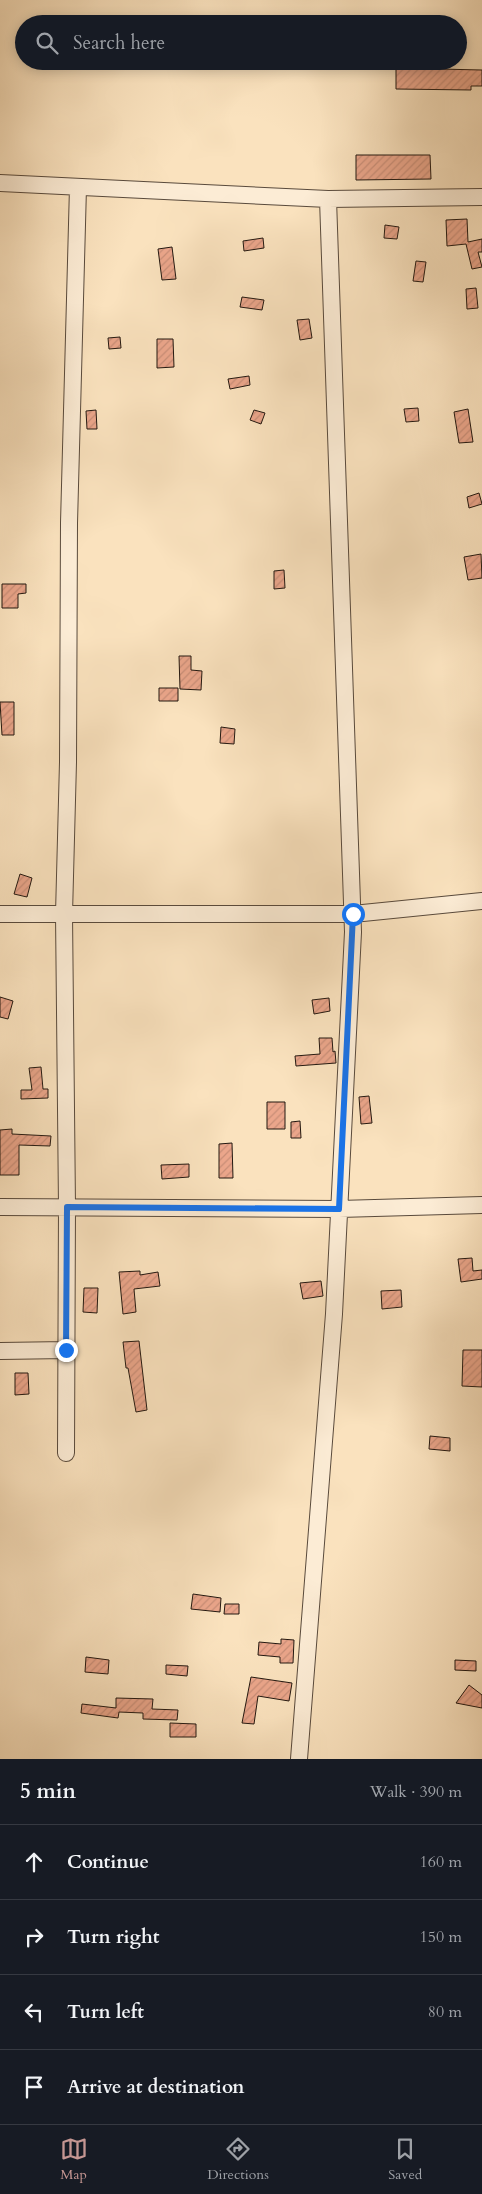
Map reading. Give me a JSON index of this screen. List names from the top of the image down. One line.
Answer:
{"page":{"search":"Search here","heading":["5 min","Walk · 390 m"],"list":[["Continue","160 m"],["Turn right","150 m"],["Turn left","80 m"],"Arrive at destination"],"nav":["Map","Directions","Saved"]}}
